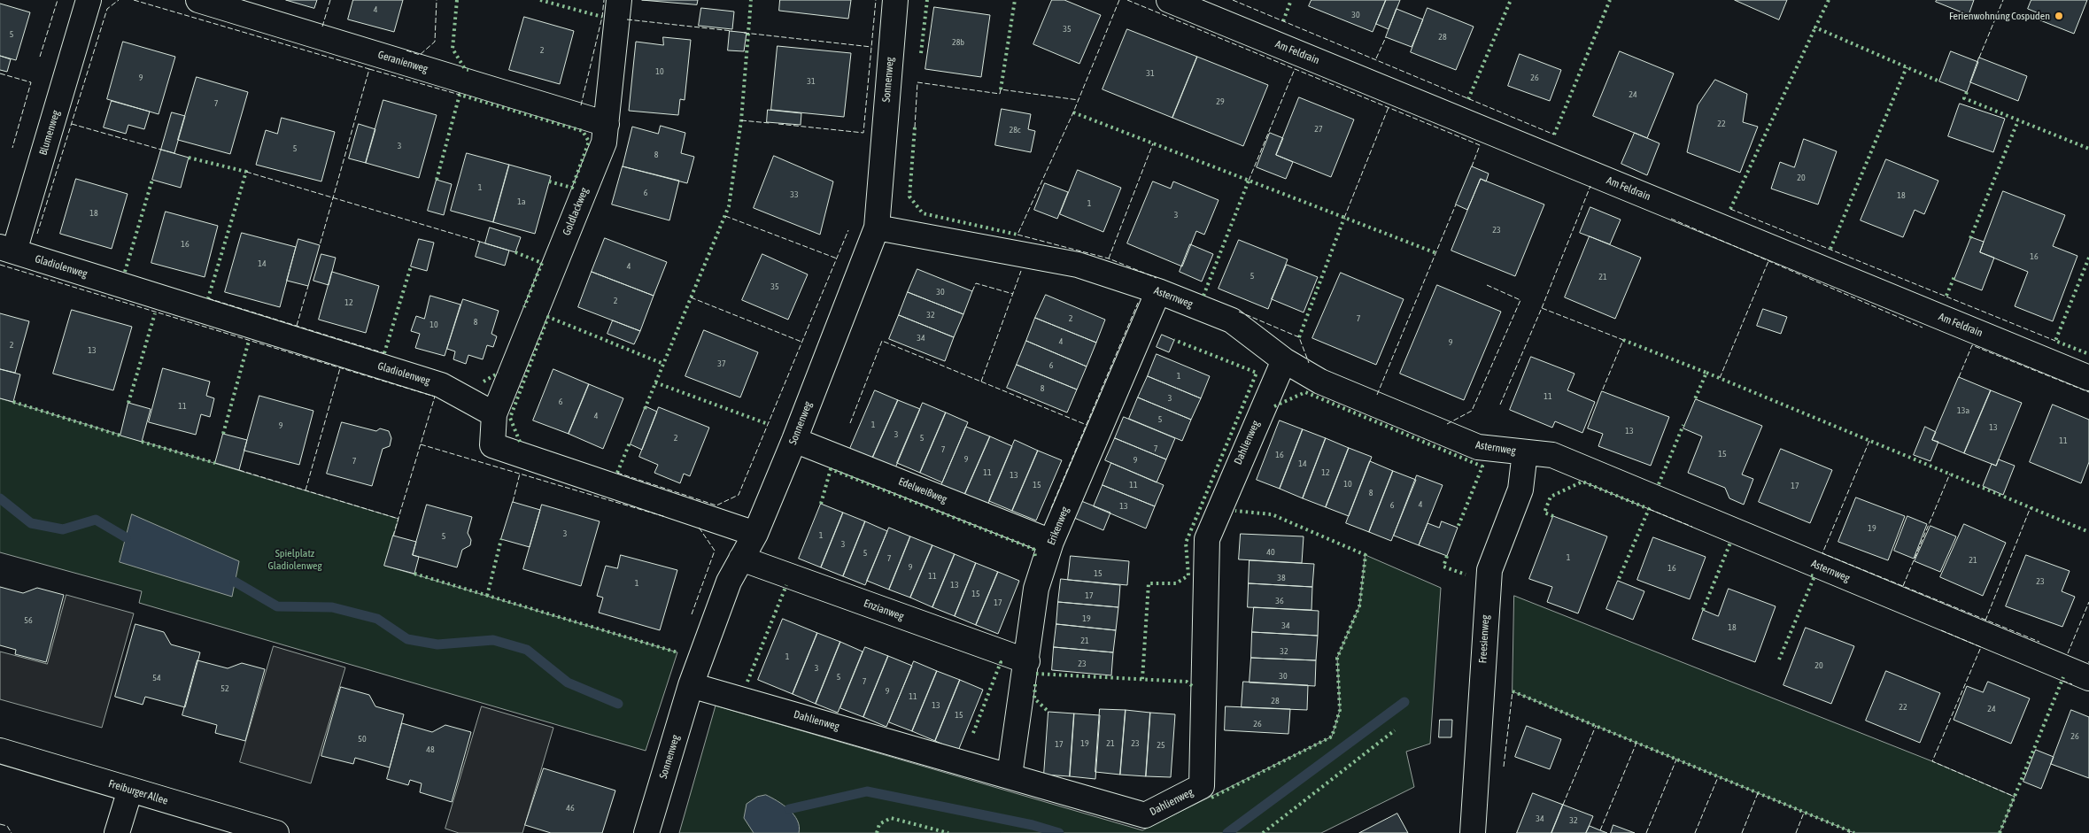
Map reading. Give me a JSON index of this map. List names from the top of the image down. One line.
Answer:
{"streets":{"street":["Am Feldrain","Geranienweg","Sonnenweg","Blumenweg","Goldlackweg","Gladiolenweg","Asternweg","Dahlienweg","Edelweißweg","Erikenweg","Enzianweg","Freesienweg","Freiburger Allee"]},"crossings":[["Geranienweg","Goldlackweg"],["Sonnenweg","Asternweg"],["Sonnenweg","Dahlienweg"],["Sonnenweg","Edelweißweg"],["Sonnenweg","Enzianweg"],["Blumenweg","Gladiolenweg"],["Goldlackweg","Gladiolenweg"],["Asternweg","Dahlienweg"],["Asternweg","Erikenweg"],["Asternweg","Freesienweg"],["Dahlienweg","Erikenweg"],["Edelweißweg","Erikenweg"],["Erikenweg","Enzianweg"]],"parks":["Spielplatz Gladiolenweg"],"places":["Ferienwohnung Cospuden"],"house_numbers":["4","30","35","5","28","28b","2","10","31","9","26","31","24","29","7","22","27","28c","3","5","8","20","1","6","33","18","1a","1","18","3","23","16","16","14","4","5","21","35","30","2","12","32","2","7","8","10","34","4","9","2","13","37","6","1","8","11","3","6","11","13a","4","5","1","9","13","13","3","2","5","11","7","7","15","16","9","9","7","14","11","12","13","10","15","11","17","8","4","6","13","19","3","1","5","3","40","5","1","7","21","9","16","15","11","38","23","1","13","15","17","36","17","19","56","34","18","21","32","1","23","20","3","30","5","54","7","52","9","11","28","13","22","24","15","26","26","50","19","21","23","17","25","48","46","34","32"]}
